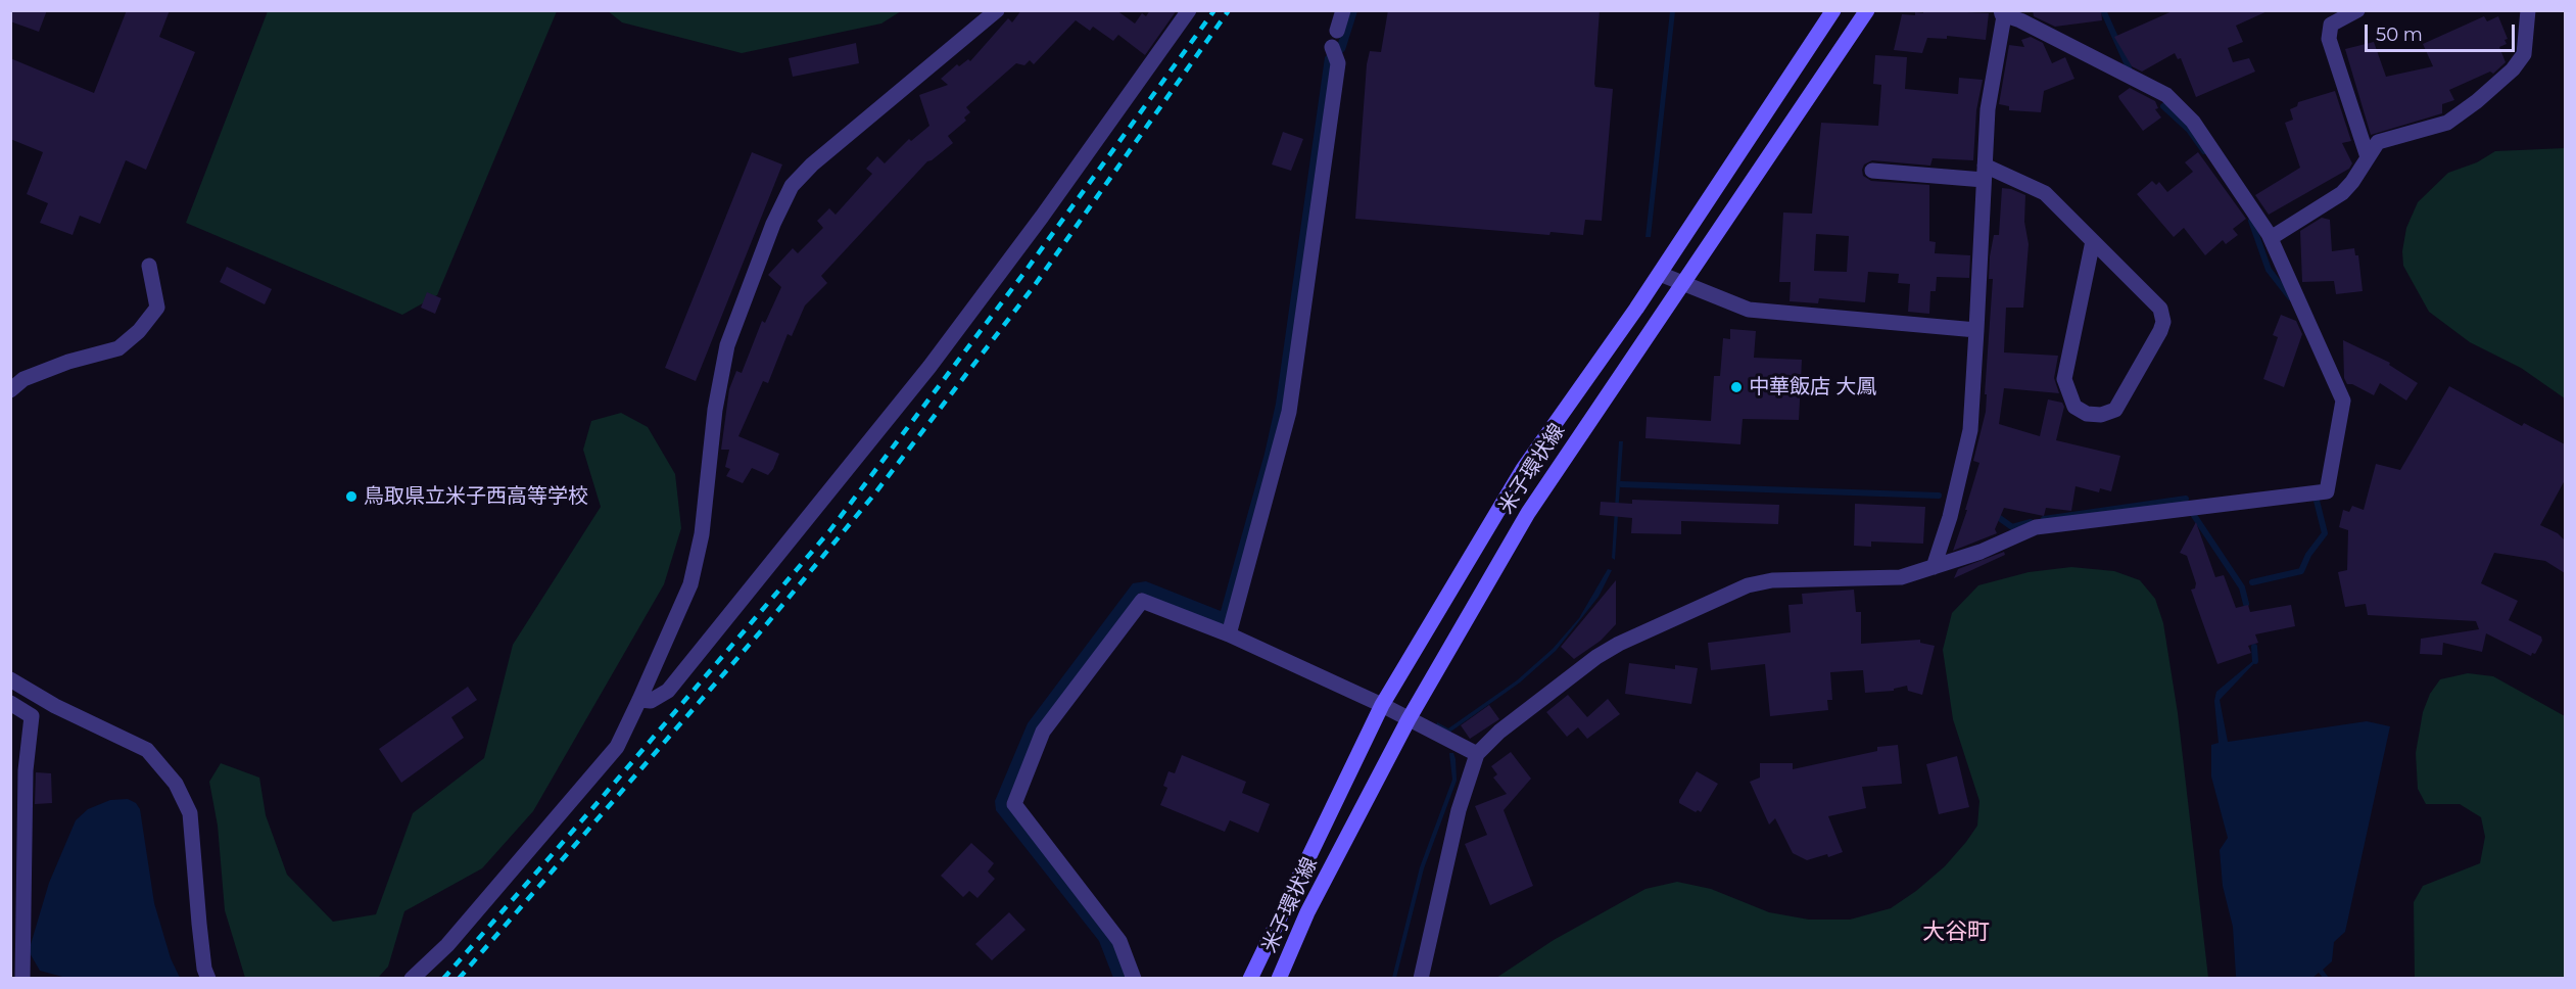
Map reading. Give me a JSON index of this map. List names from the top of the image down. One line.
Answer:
{"streets":{"main road":["米子環状線"]},"districts":["大谷町"],"places":["中華飯店 大鳳","鳥取県立米子西高等学校"],"scale_bar":"50 m"}
